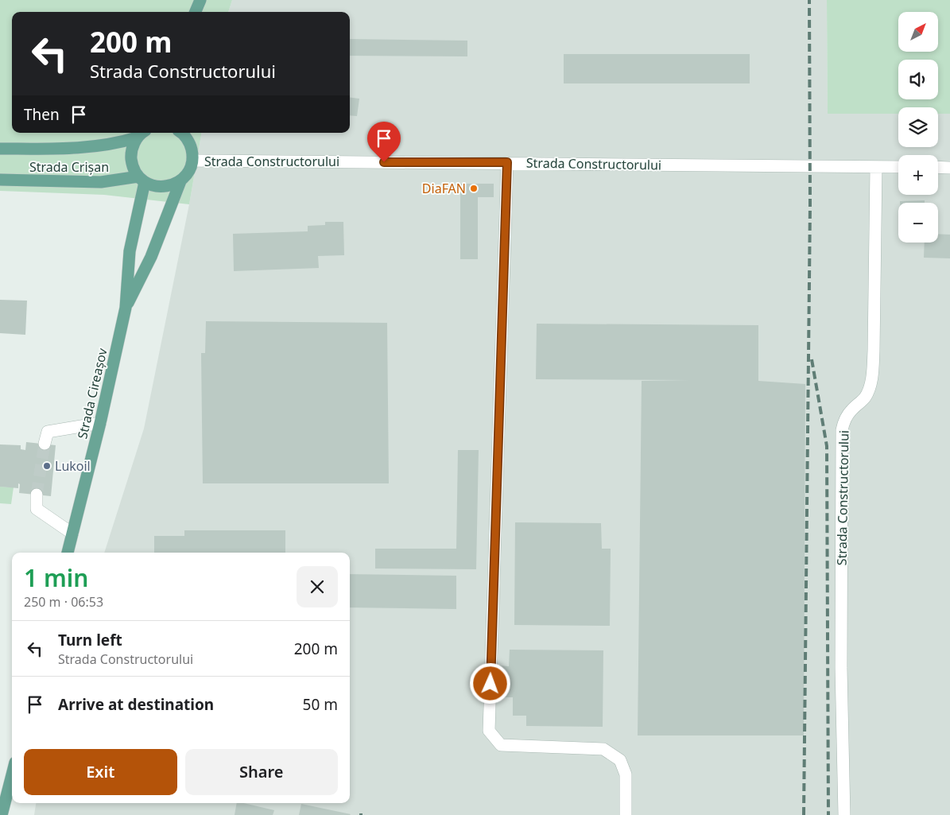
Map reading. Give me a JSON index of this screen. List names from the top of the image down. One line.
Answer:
{"streets":{"main road":["Strada Crișan","Strada Cireașov"],"street":["Strada Constructorului"]},"crossings":[["Strada Constructorului","Strada Cireașov"],["Strada Crișan","Strada Cireașov"]],"places":["DiaFAN","Lukoil"],"north":"top right","page":{"map_buttons":["+","−"],"turn":["200 m","Strada Constructorului"],"then":"Then","heading":["1 min","250 m · 06:53"],"list":[{"name":"Turn left","note":"Strada Constructorului","value":"200 m"},{"name":"Arrive at destination","value":"50 m"}],"buttons":["Exit","Share"]}}
